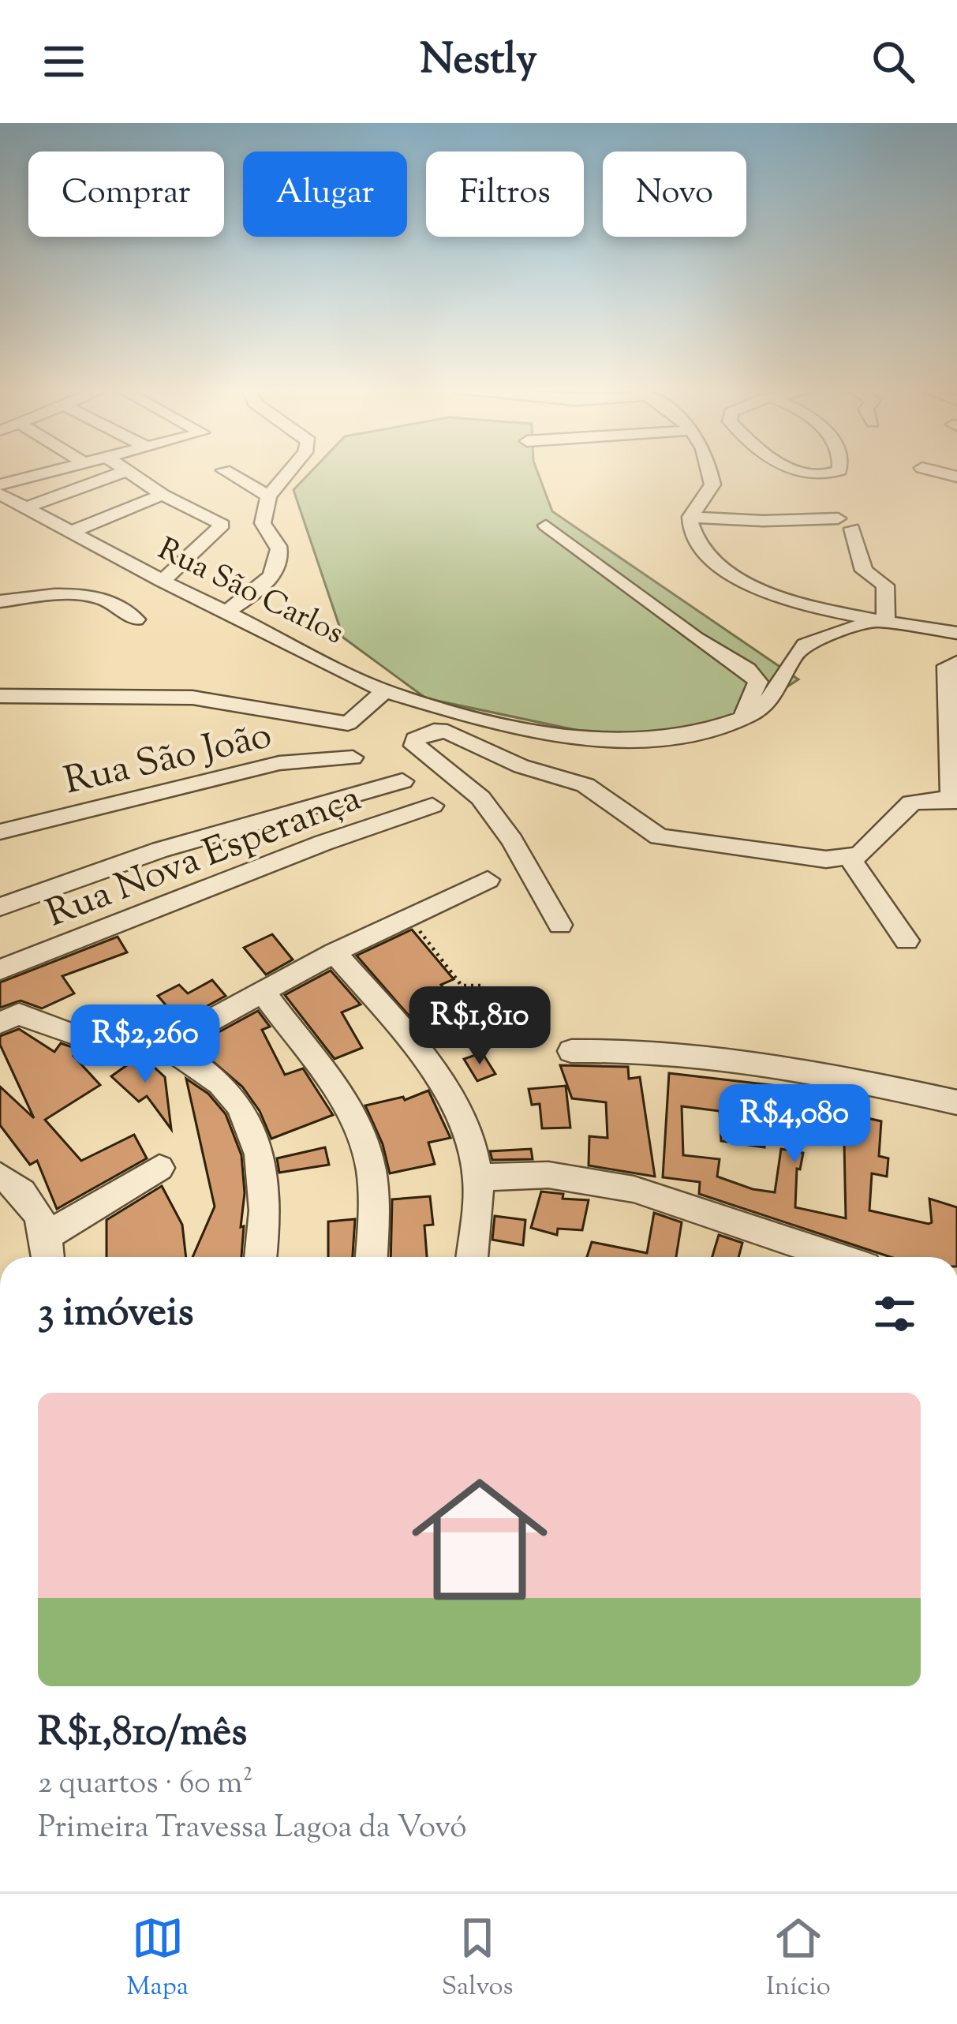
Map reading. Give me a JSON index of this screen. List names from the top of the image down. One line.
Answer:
{"streets":{"street":["Rua São Carlos","Rua São João","Rua Nova Esperança"]},"page":{"header":"Nestly","chip":["Comprar","Alugar","Filtros","Novo"],"price":["R$1,810","R$2,260","R$4,080"],"heading":"3 imóveis","list":[{"name":"R$1,810/mês","note":"2 quartos · 60 m² · Primeira Travessa Lagoa da Vovó"}],"tabs":["Mapa","Salvos","Início"]}}
